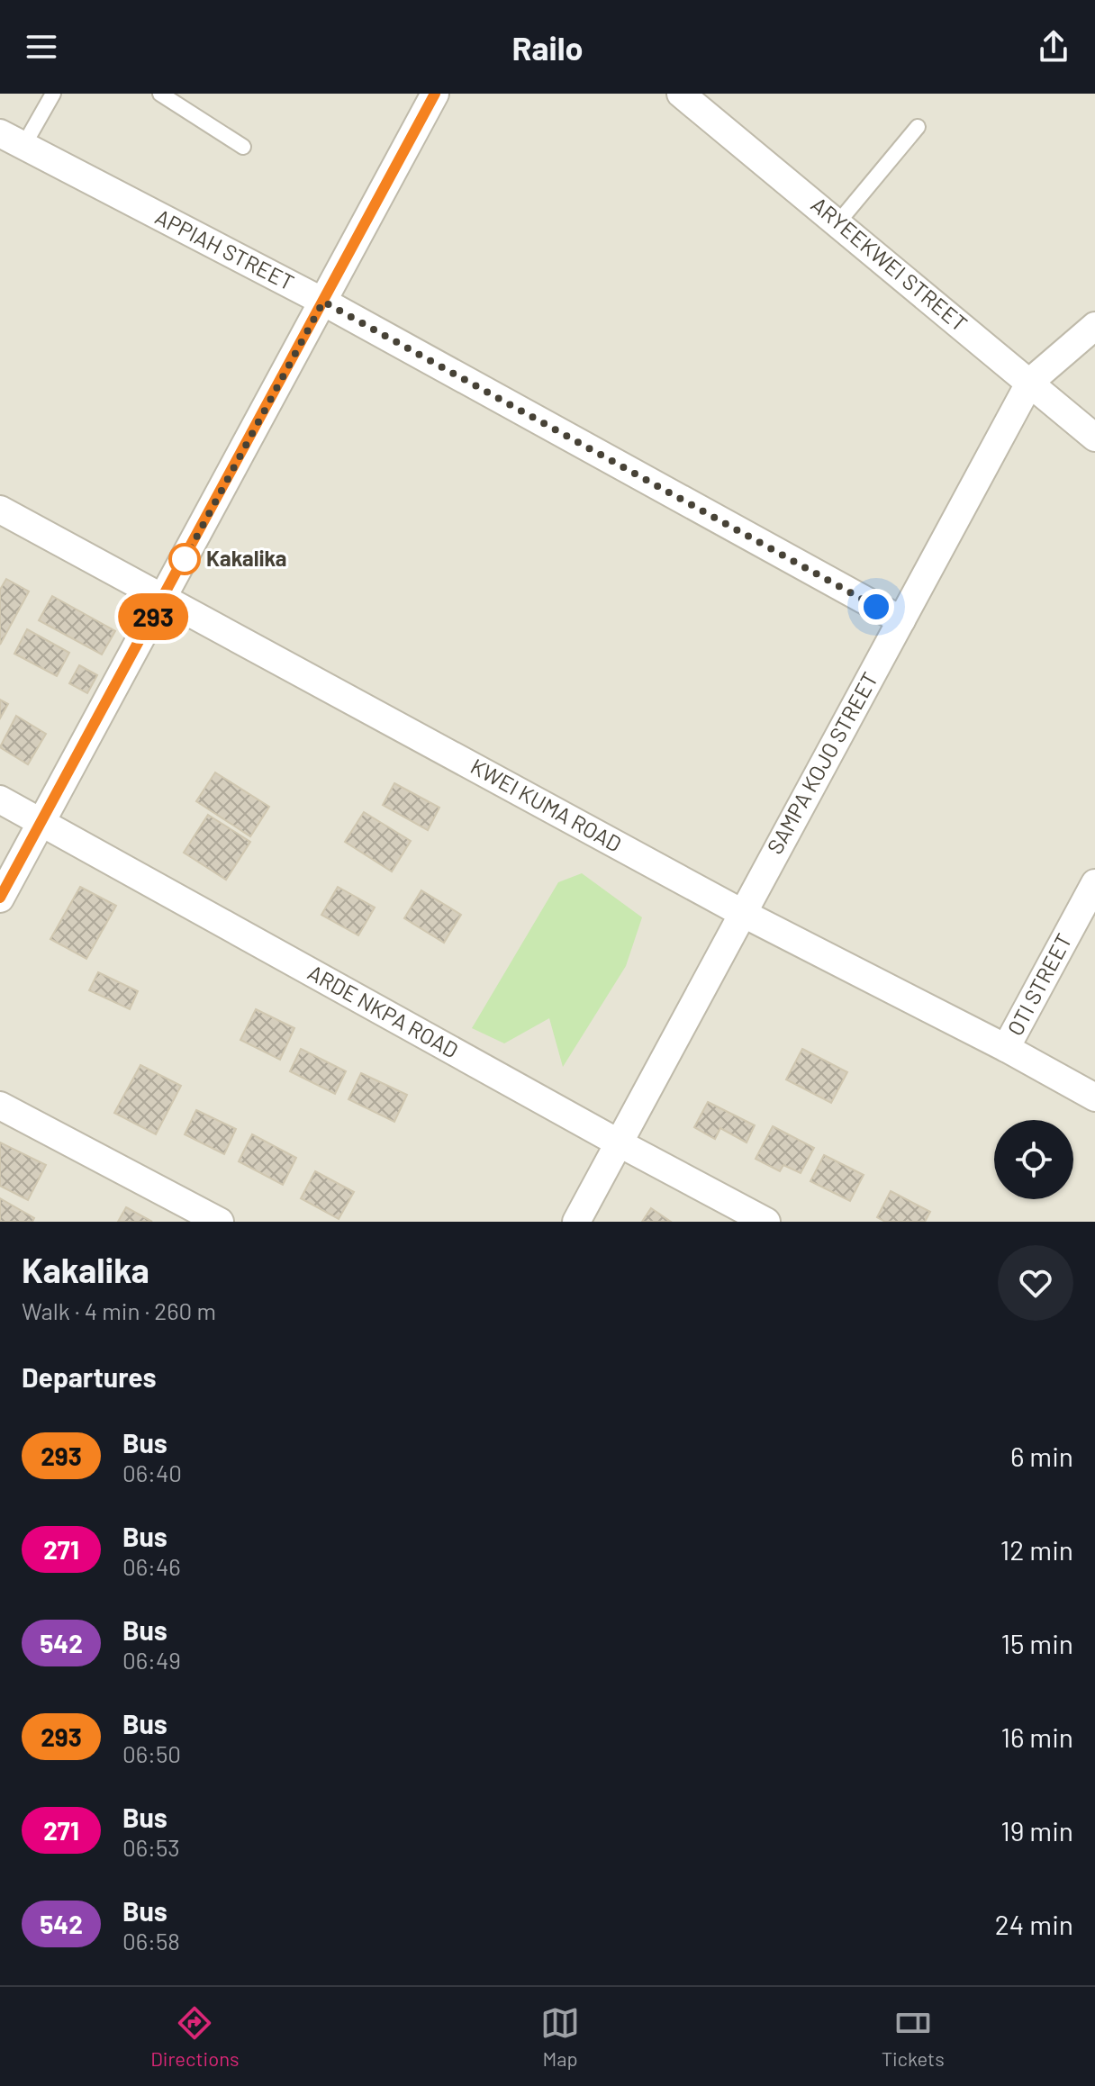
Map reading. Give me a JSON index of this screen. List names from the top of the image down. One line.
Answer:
{"streets":{"street":["APPIAH STREET","ARYEEKWEI STREET","SAMPA KOJO STREET","KWEI KUMA ROAD","OTI STREET","ARDE NKPA ROAD"]},"crossings":[["APPIAH STREET","SAMPA KOJO STREET"],["ARYEEKWEI STREET","SAMPA KOJO STREET"],["SAMPA KOJO STREET","KWEI KUMA ROAD"],["SAMPA KOJO STREET","ARDE NKPA ROAD"],["KWEI KUMA ROAD","OTI STREET"]],"places":["Kakalika"],"lines":["bus line 293"],"page":{"header":"Railo","on_map":"293","heading":[["Kakalika","Walk · 4 min · 260 m"],"Departures"],"list":[{"mark":"293","name":"Bus","note":"06:40","value":"6 min"},{"mark":"271","name":"Bus","note":"06:46","value":"12 min"},{"mark":"542","name":"Bus","note":"06:49","value":"15 min"},{"mark":"293","name":"Bus","note":"06:50","value":"16 min"},{"mark":"271","name":"Bus","note":"06:53","value":"19 min"},{"mark":"542","name":"Bus","note":"06:58","value":"24 min"}],"tabs":["Directions","Map","Tickets"]}}
